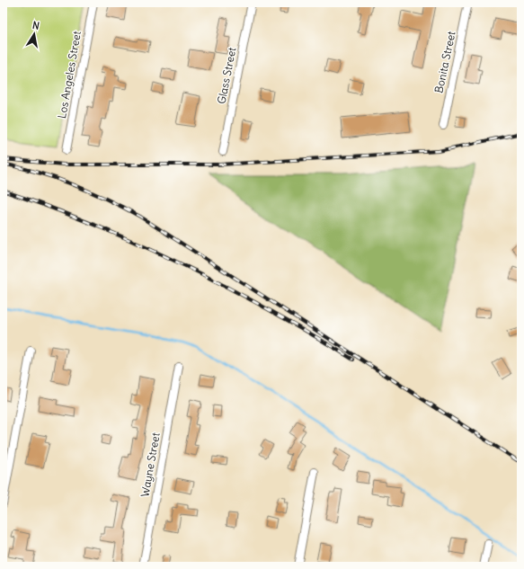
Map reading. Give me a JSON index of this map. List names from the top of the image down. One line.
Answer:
{"streets":{"street":["Bonita Street","Los Angeles Street","Glass Street","Wayne Street"]},"north":"top"}
